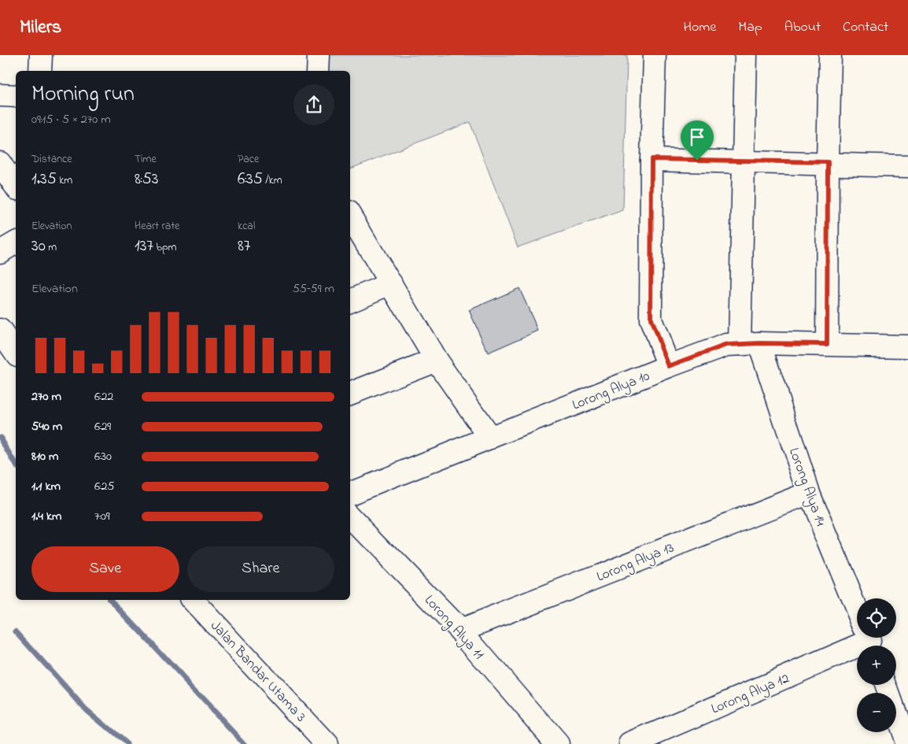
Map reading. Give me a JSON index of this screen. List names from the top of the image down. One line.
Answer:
{"streets":{"street":["Lorong Alya 10","Lorong Alya 14","Lorong Alya 13","Lorong Alya 11","Jalan Bandar Utama 3","Lorong Alya 12"]},"crossings":[["Lorong Alya 10","Lorong Alya 14"],["Lorong Alya 14","Lorong Alya 13"],["Lorong Alya 13","Lorong Alya 11"]],"page":{"header":"Milers","nav":["Home","Map","About","Contact"],"heading":["Morning run","09:15 · 5 × 270 m"],"stats":[["Distance","1.35 km"],["Time","8:53"],["Pace","6:35 /km"],["Elevation","30 m"],["Heart rate","137 bpm"],["kcal","87"]],"chart":["Elevation","55–59 m"],"list":[{"name":"270 m","note":"6:22"},{"name":"540 m","note":"6:29"},{"name":"810 m","note":"6:30"},{"name":"1.1 km","note":"6:25"},{"name":"1.4 km","note":"7:09"}],"buttons":["Save","Share"],"map_buttons":["+","−"]}}
